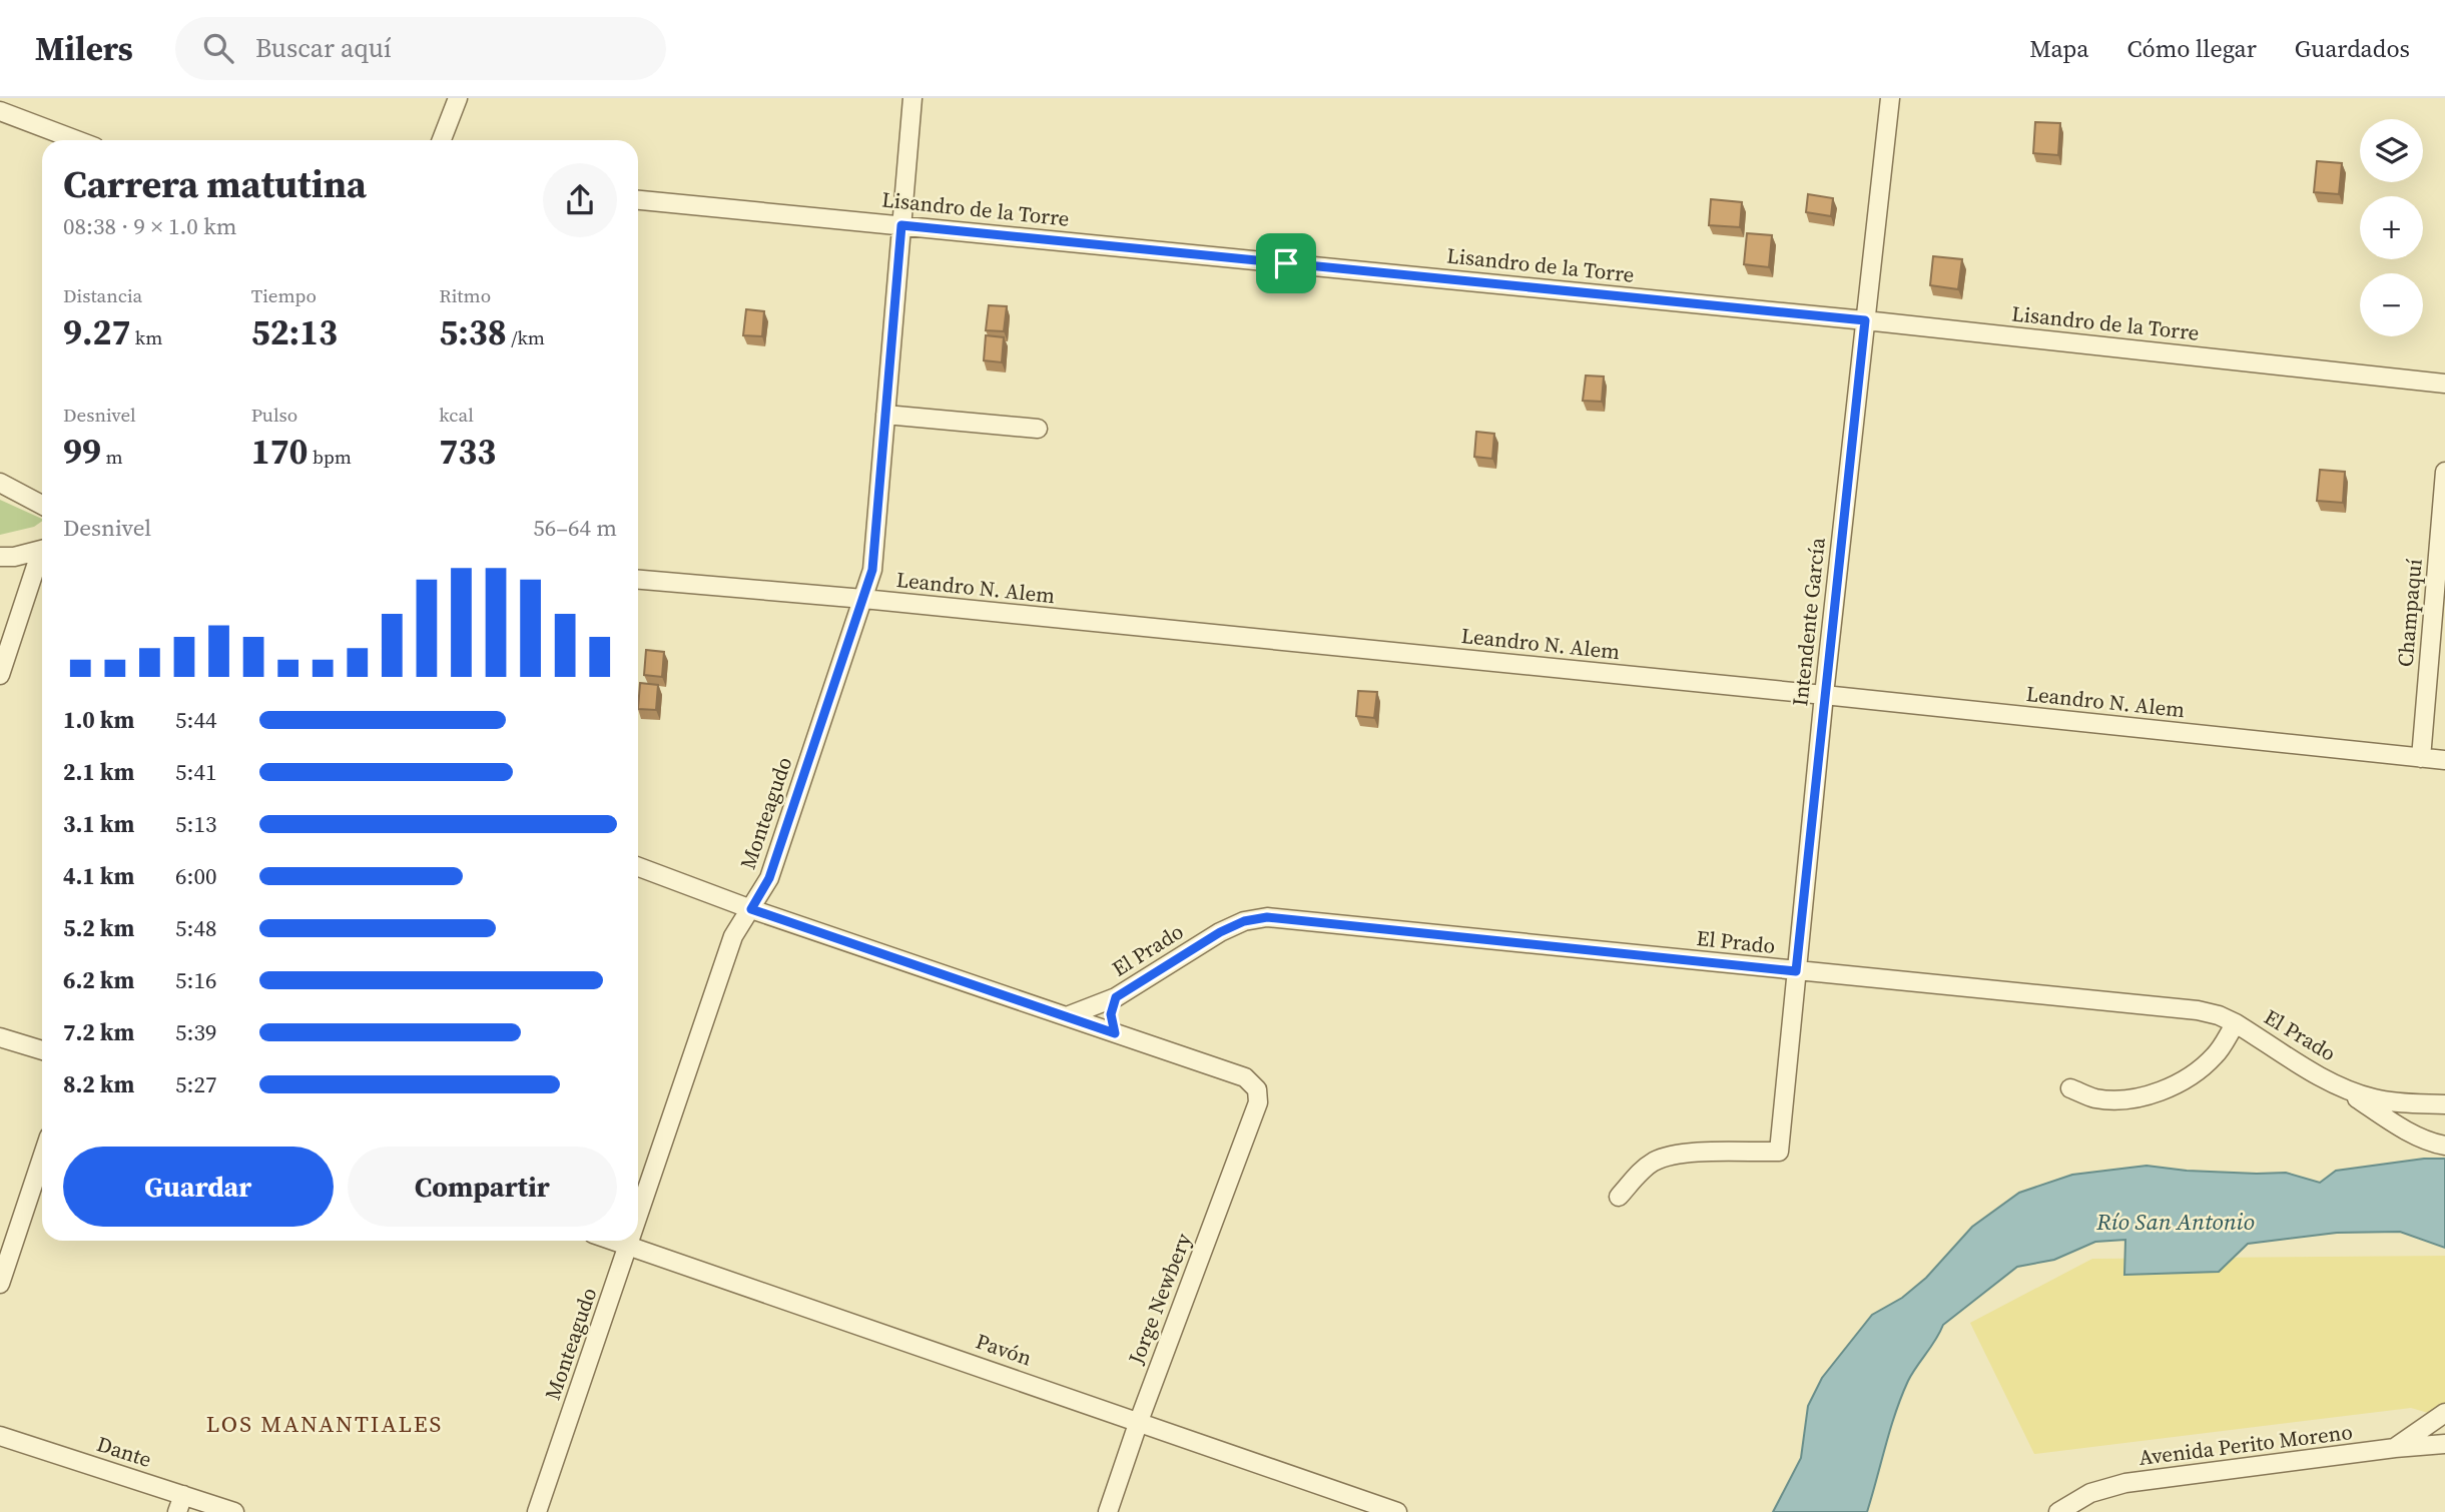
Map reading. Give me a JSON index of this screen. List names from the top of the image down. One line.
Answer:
{"streets":{"street":["Lisandro de la Torre","Leandro N. Alem","Champaquí","Intendente García","Monteagudo","El Prado","Jorge Newbery","Pavón","Avenida Perito Moreno","Dante"]},"crossings":[["Lisandro de la Torre","Intendente García"],["Lisandro de la Torre","Monteagudo"],["Leandro N. Alem","Champaquí"],["Leandro N. Alem","Intendente García"],["Leandro N. Alem","Monteagudo"],["Intendente García","El Prado"],["Monteagudo","Pavón"],["Jorge Newbery","Pavón"]],"districts":["LOS MANANTIALES"],"water":["Río San Antonio"],"page":{"header":"Milers","search":"Buscar aquí","nav":["Mapa","Cómo llegar","Guardados"],"map_buttons":["+","−"],"heading":["Carrera matutina","08:38 · 9 × 1.0 km"],"stats":[["Distancia","9.27 km"],["Tiempo","52:13"],["Ritmo","5:38 /km"],["Desnivel","99 m"],["Pulso","170 bpm"],["kcal","733"]],"chart":["Desnivel","56–64 m"],"list":[{"name":"1.0 km","note":"5:44"},{"name":"2.1 km","note":"5:41"},{"name":"3.1 km","note":"5:13"},{"name":"4.1 km","note":"6:00"},{"name":"5.2 km","note":"5:48"},{"name":"6.2 km","note":"5:16"},{"name":"7.2 km","note":"5:39"},{"name":"8.2 km","note":"5:27"}],"buttons":["Guardar","Compartir"]}}
